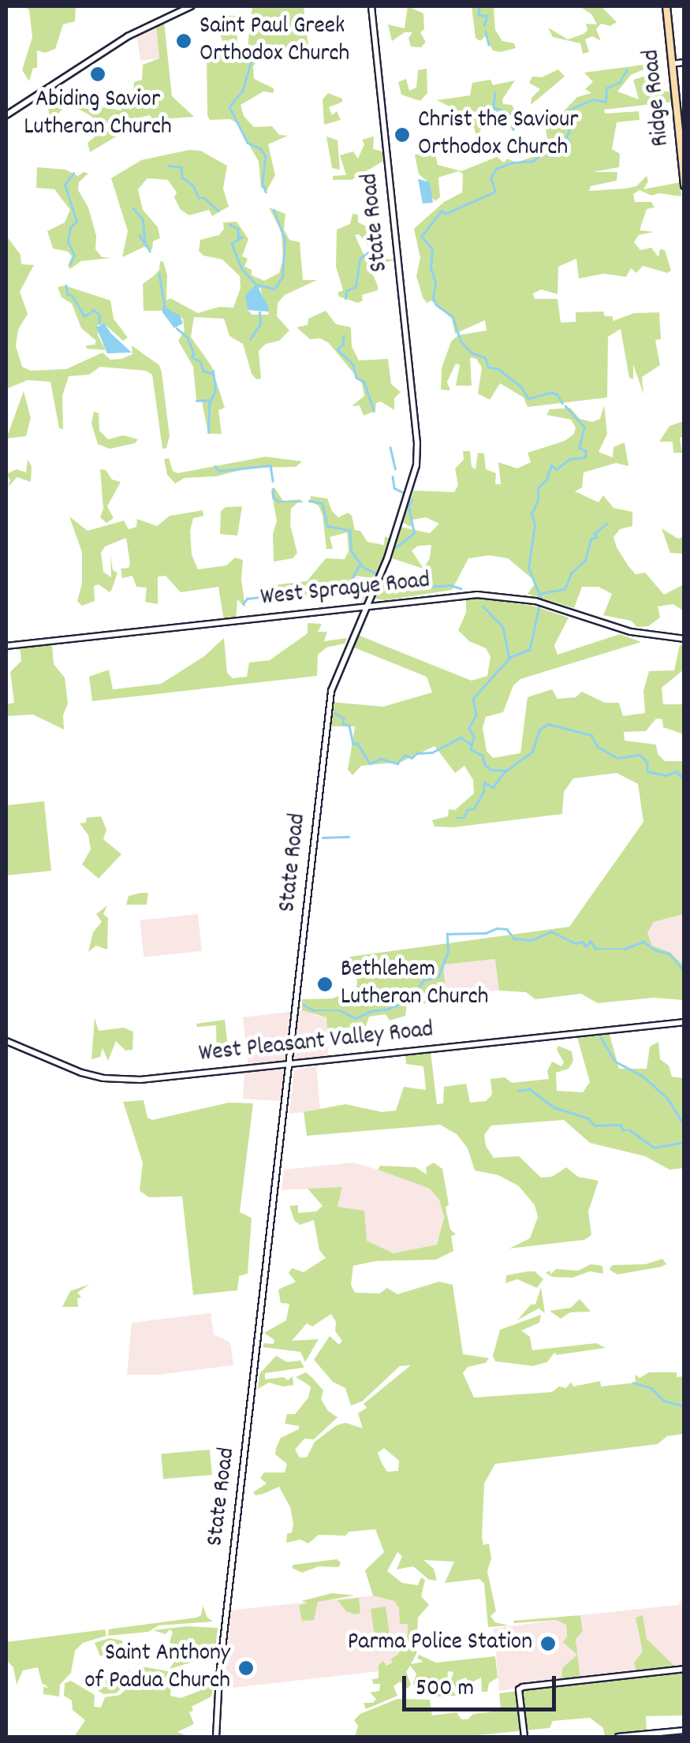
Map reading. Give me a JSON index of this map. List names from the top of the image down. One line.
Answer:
{"streets":{"main road":["Ridge Road","State Road","West Sprague Road","West Pleasant Valley Road"]},"crossings":[["State Road","West Sprague Road"],["State Road","West Pleasant Valley Road"]],"places":["Saint Paul Greek Orthodox Church","Abiding Savior Lutheran Church","Christ the Saviour Orthodox Church","Bethlehem Lutheran Church","Parma Police Station","Saint Anthony of Padua Church"],"scale_bar":"500 m"}
